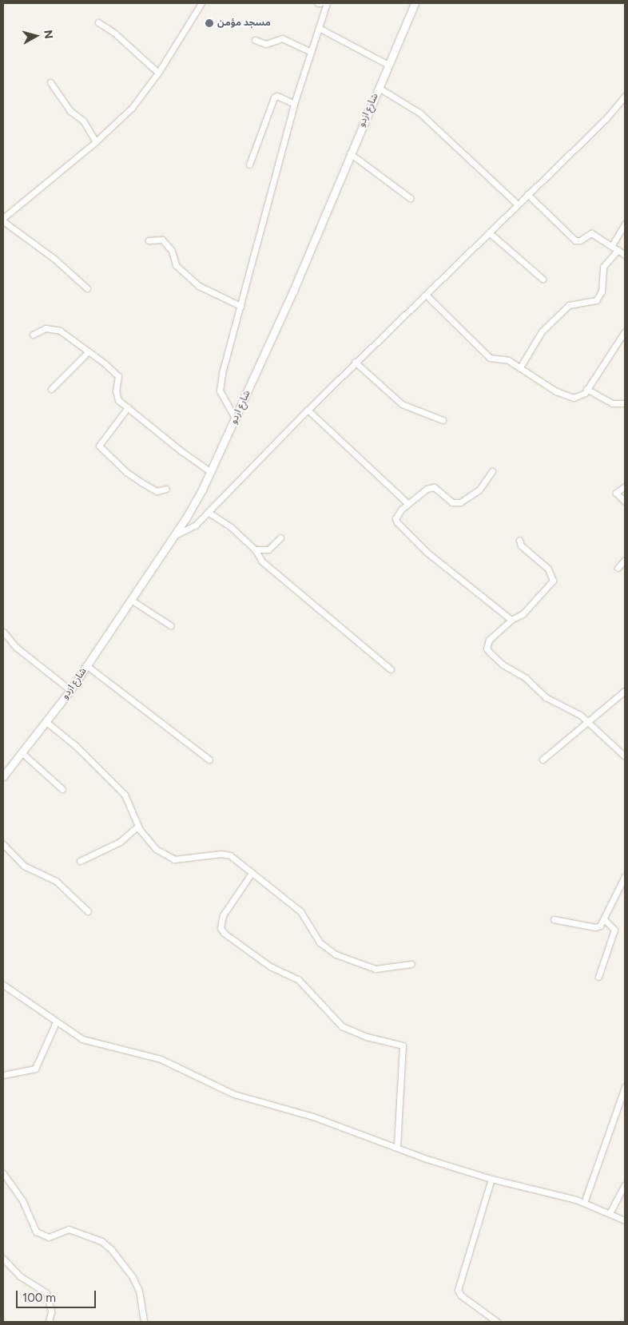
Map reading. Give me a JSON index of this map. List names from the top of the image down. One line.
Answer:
{"streets":{"street":["شارع ازدو"]},"places":["مسجد مؤمن"],"scale_bar":"100 m","north":"right"}
